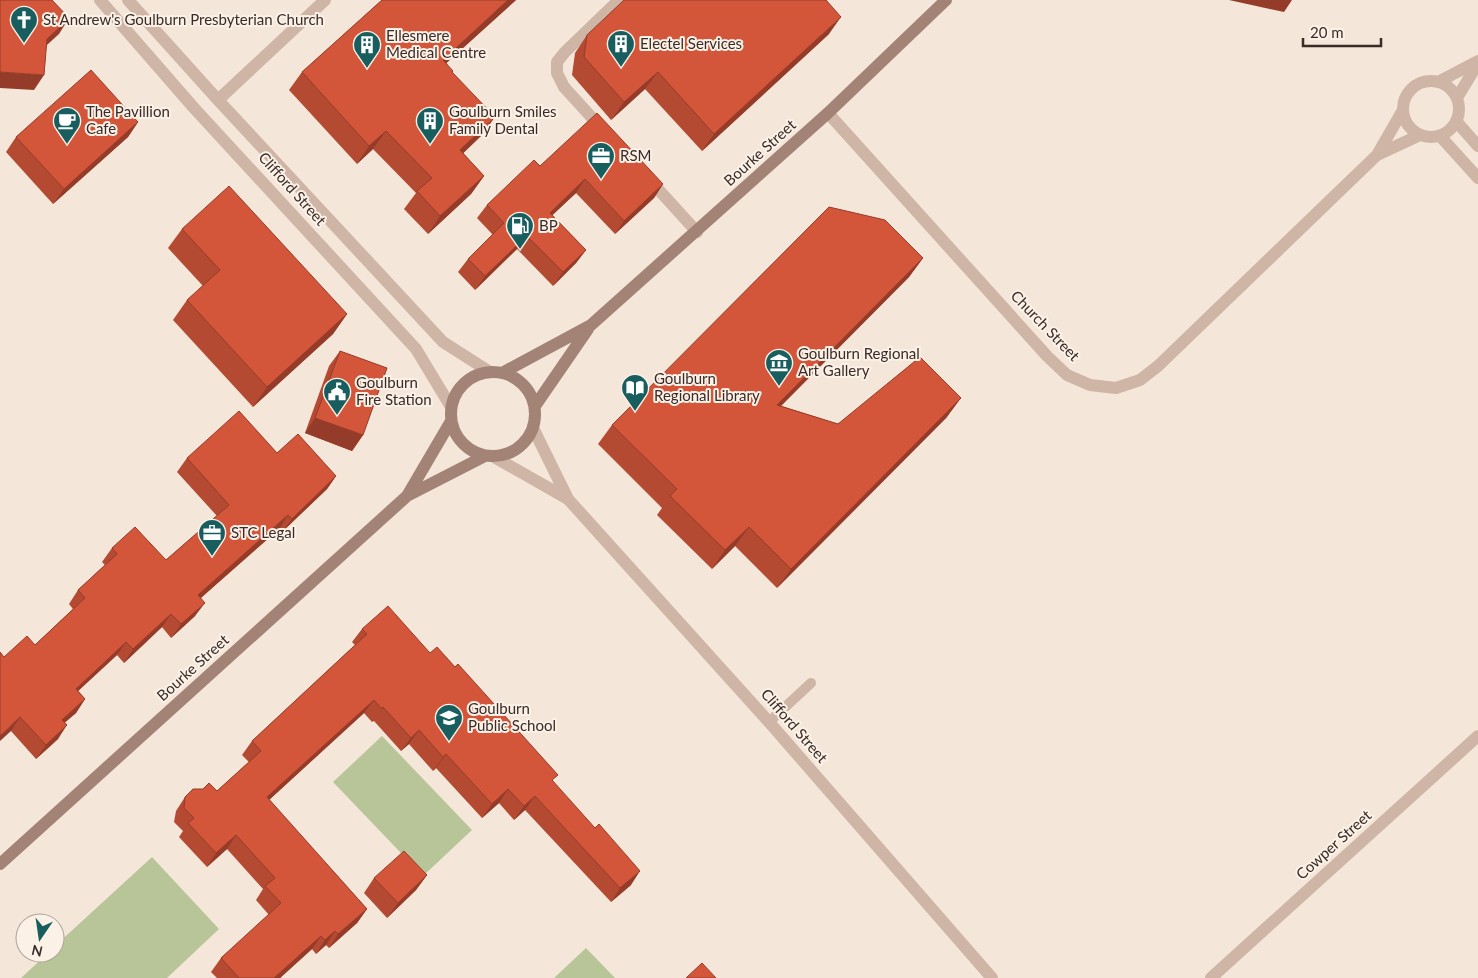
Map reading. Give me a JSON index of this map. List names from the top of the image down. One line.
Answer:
{"streets":{"main road":["Bourke Street"],"street":["Clifford Street","Church Street","Cowper Street"]},"crossings":[["Bourke Street","Clifford Street"],["Bourke Street","Church Street"]],"places":{"church":["St Andrew's Goulburn Presbyterian Church"],"building":["Electel Services","Ellesmere Medical Centre","Goulburn Smiles Family Dental"],"cafe":["The Pavillion Cafe"],"office":["RSM","STC Legal"],"fuel station":["BP"],"museum":["Goulburn Regional Art Gallery"],"library":["Goulburn Regional Library"],"public building":["Goulburn Fire Station"],"school or university":["Goulburn Public School"]},"scale_bar":"20 m","north":"bottom"}
